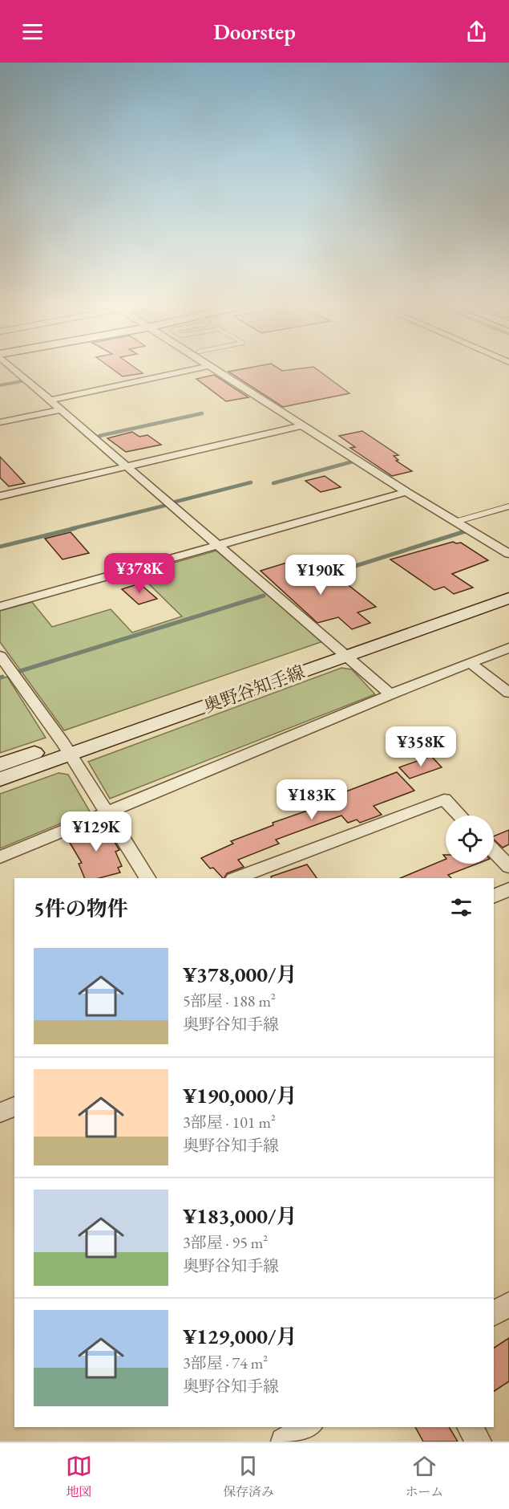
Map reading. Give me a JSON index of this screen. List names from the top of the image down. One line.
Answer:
{"streets":{"main road":["奥野谷知手線"]},"page":{"header":"Doorstep","price":["¥378K","¥190K","¥358K","¥183K","¥129K"],"heading":"5件の物件","list":[{"name":"¥378,000/月","note":"5部屋 · 188 m² · 奥野谷知手線"},{"name":"¥190,000/月","note":"3部屋 · 101 m² · 奥野谷知手線"},{"name":"¥183,000/月","note":"3部屋 · 95 m² · 奥野谷知手線"},{"name":"¥129,000/月","note":"3部屋 · 74 m² · 奥野谷知手線"}],"tabs":["地図","保存済み","ホーム"]}}
